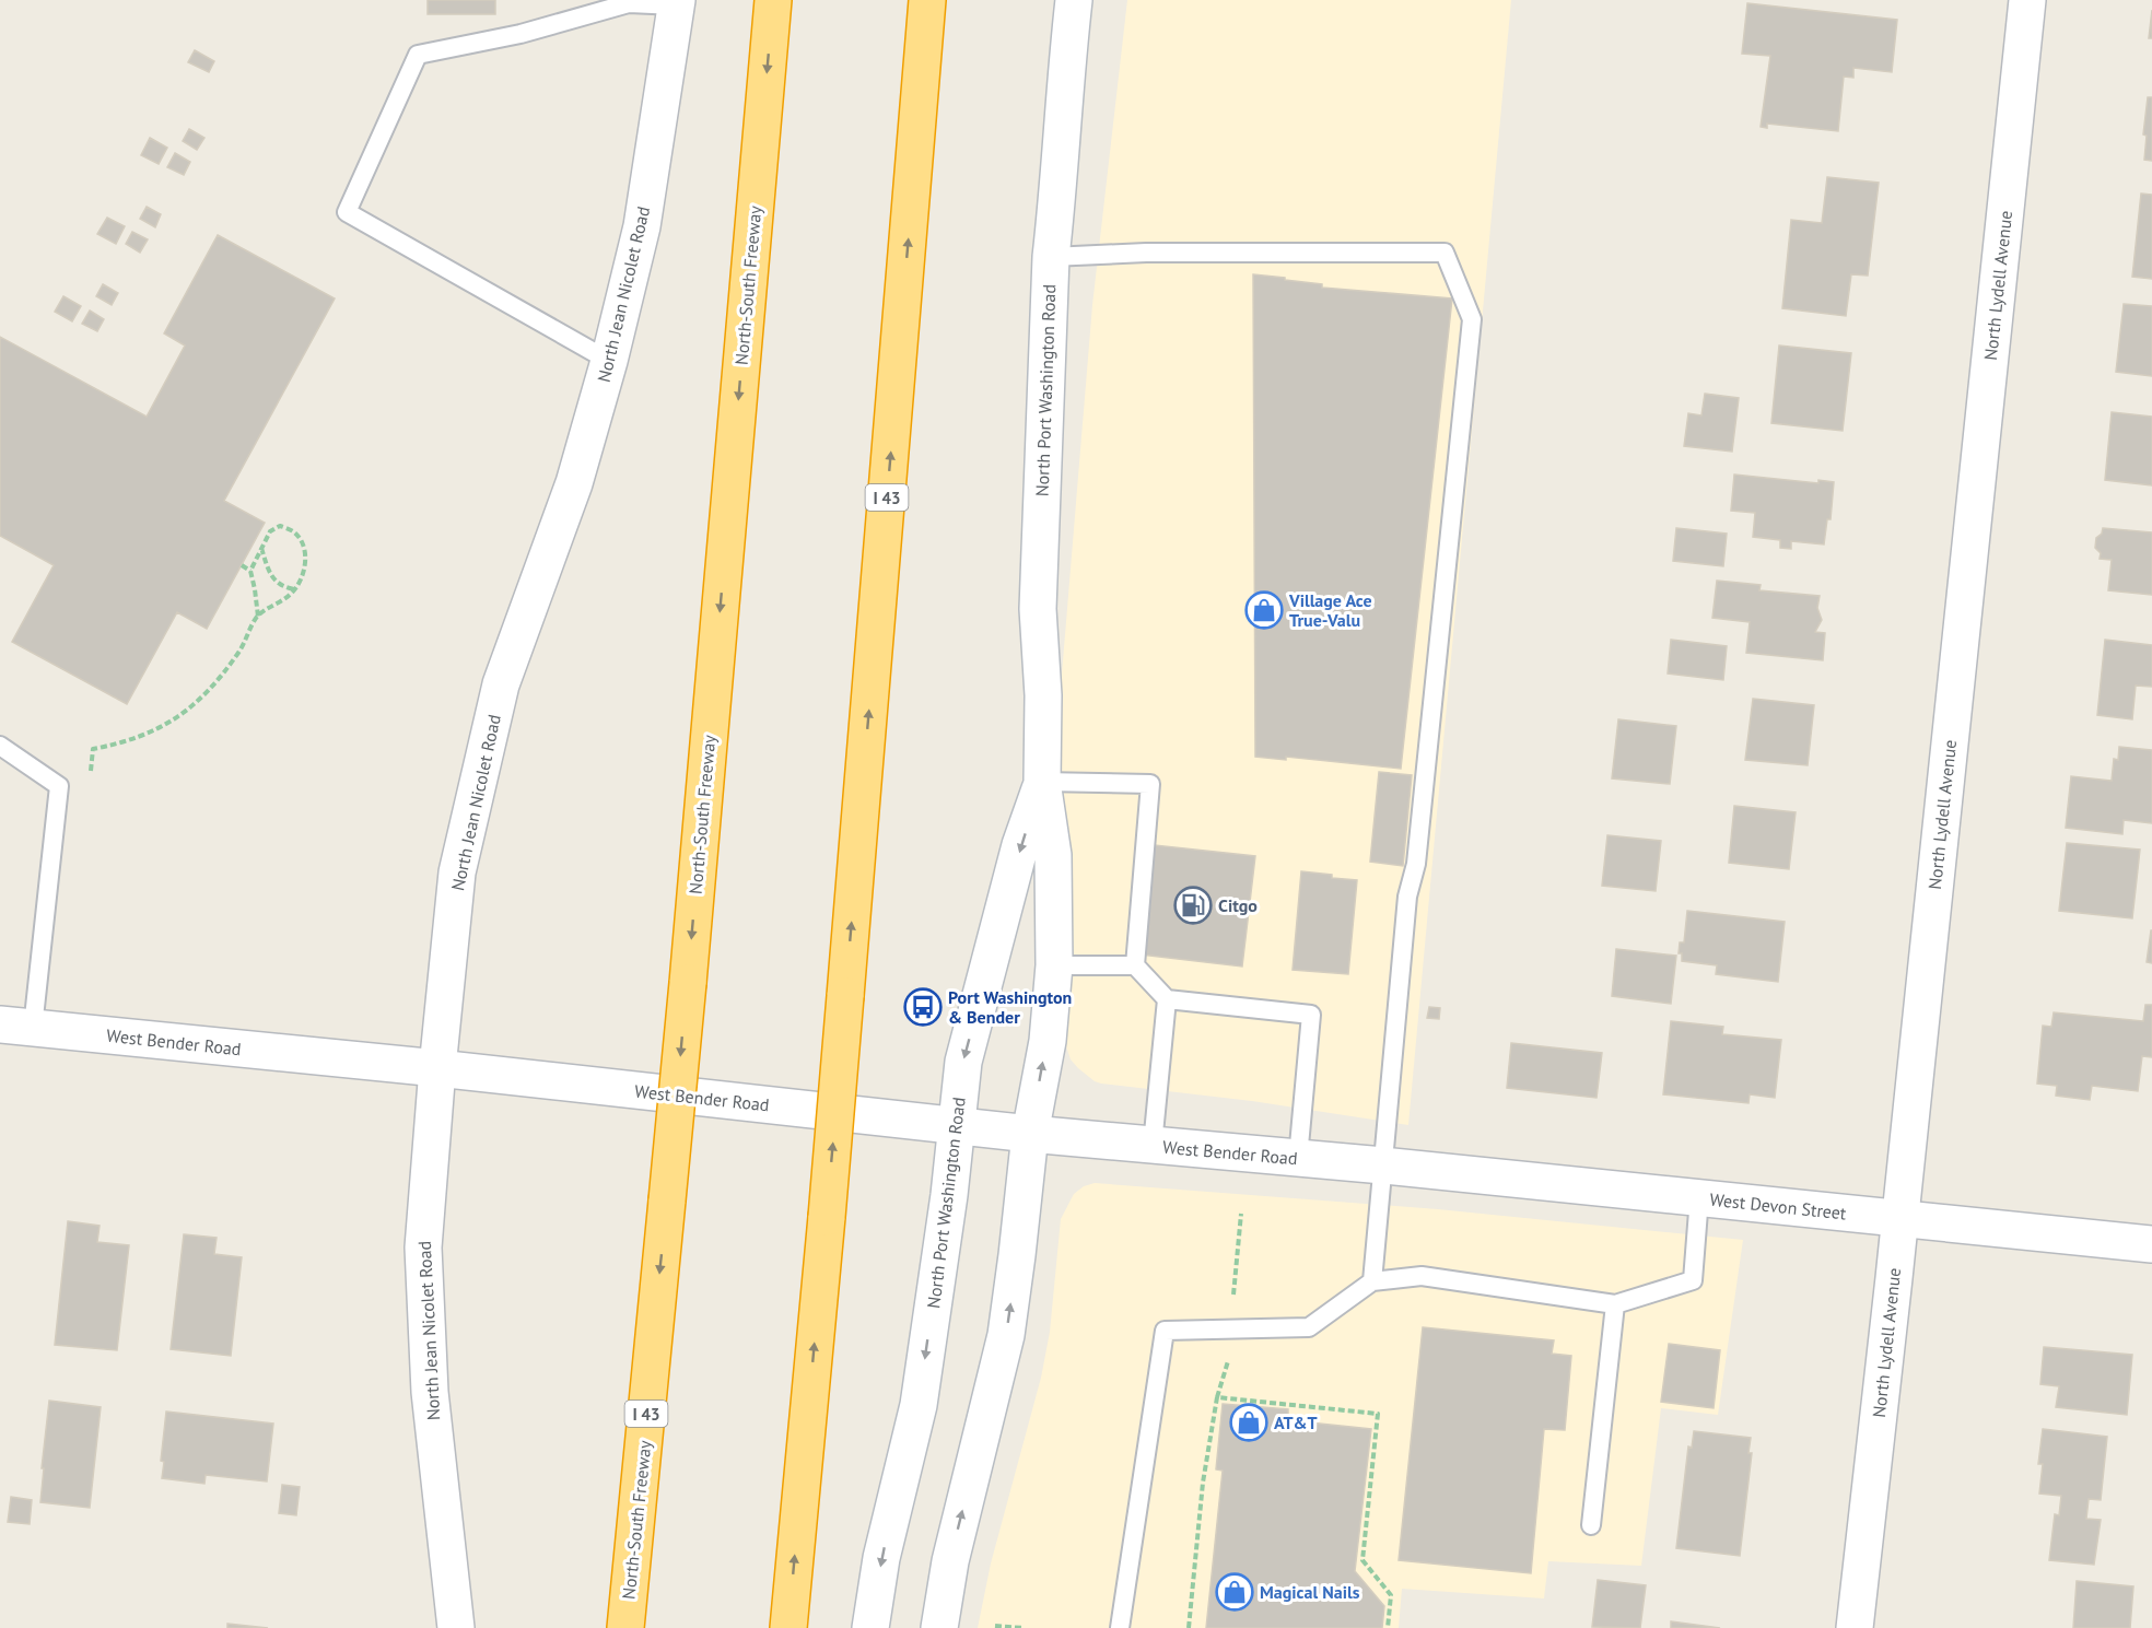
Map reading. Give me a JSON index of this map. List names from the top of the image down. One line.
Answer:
{"streets":{"highway":["North-South Freeway","I 43"],"street":["North Lydell Avenue","North Jean Nicolet Road","North Port Washington Road","West Bender Road","West Devon Street"]},"crossings":[["North Lydell Avenue","West Devon Street"],["North Jean Nicolet Road","West Bender Road"],["North Port Washington Road","West Bender Road"],["West Bender Road","West Devon Street"]],"places":{"shop":["Village Ace True-Valu","AT&T","Magical Nails"],"fuel station":["Citgo"],"bus stop":["Port Washington & Bender"]}}
